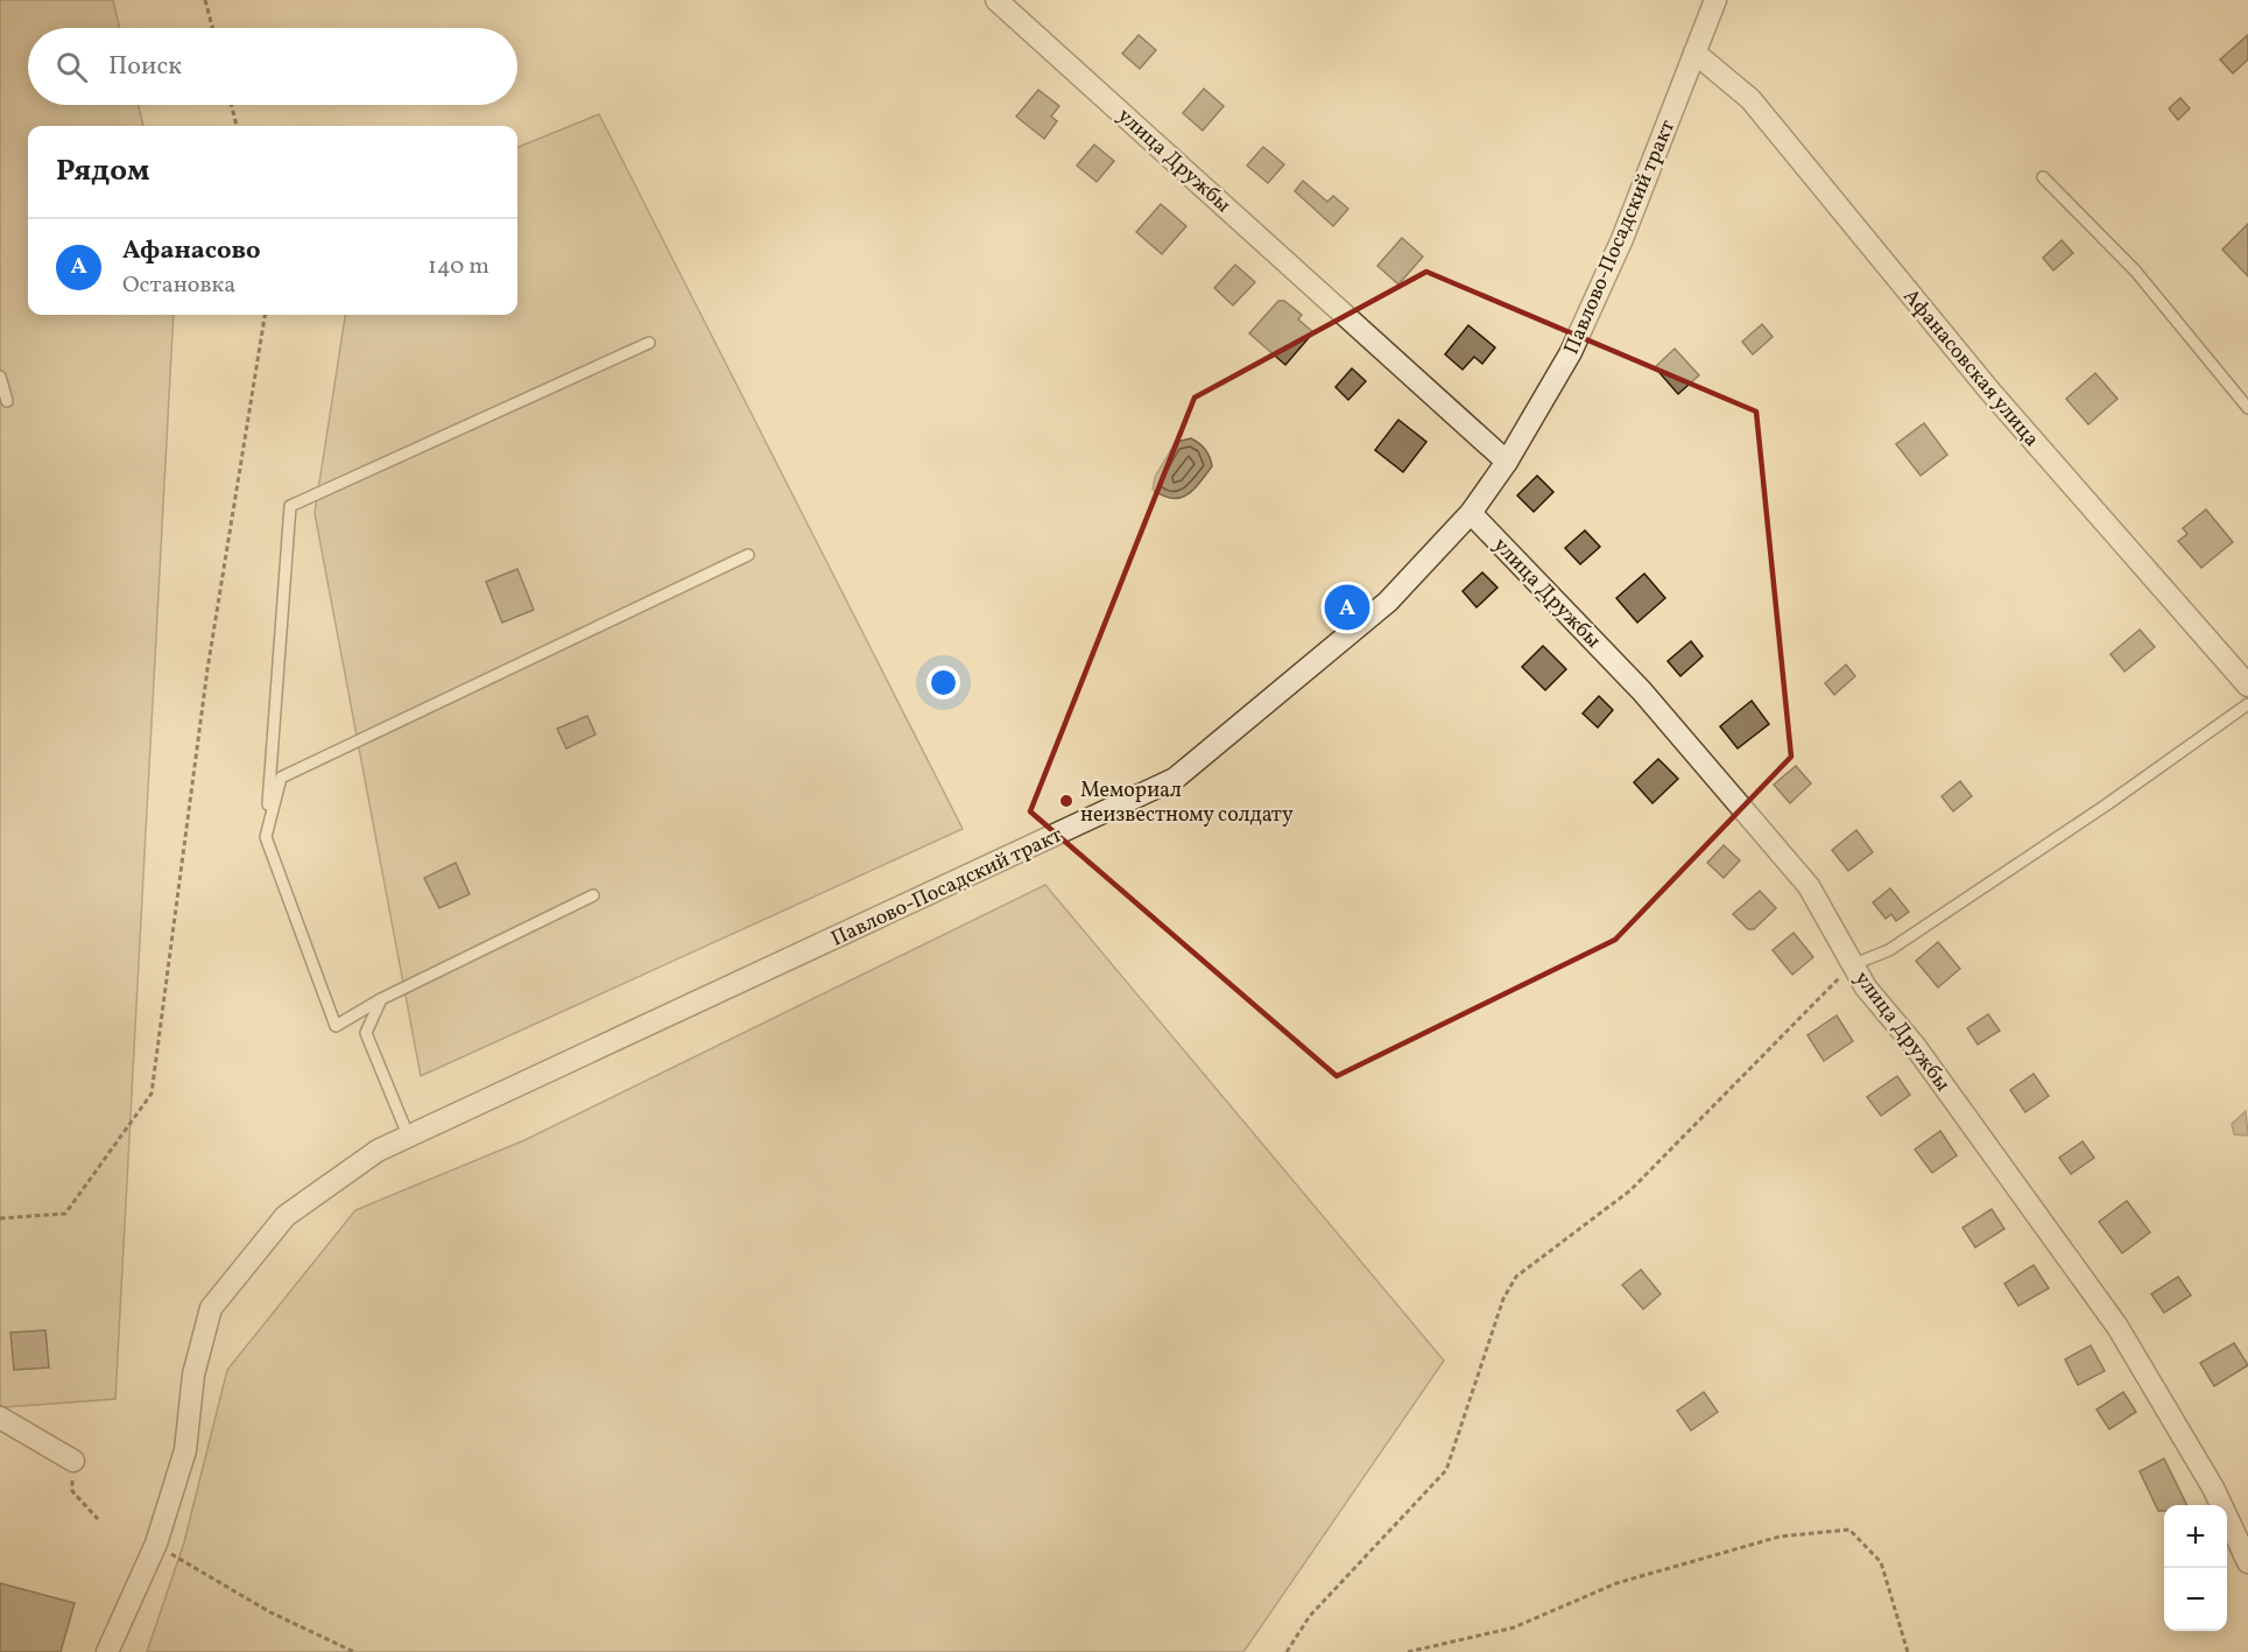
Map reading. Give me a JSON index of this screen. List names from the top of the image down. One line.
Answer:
{"streets":{"street":["улица Дружбы","Павлово-Посадский тракт","Афанасовская улица"]},"crossings":[["улица Дружбы","Павлово-Посадский тракт"],["Павлово-Посадский тракт","Афанасовская улица"]],"places":["Мемориал неизвестному солдату"],"page":{"search":"Поиск","heading":"Рядом","list":[{"mark":"A","name":"Афанасово","note":"Остановка","value":"140 m"}],"pins":"A","map_buttons":["+","−"]}}
